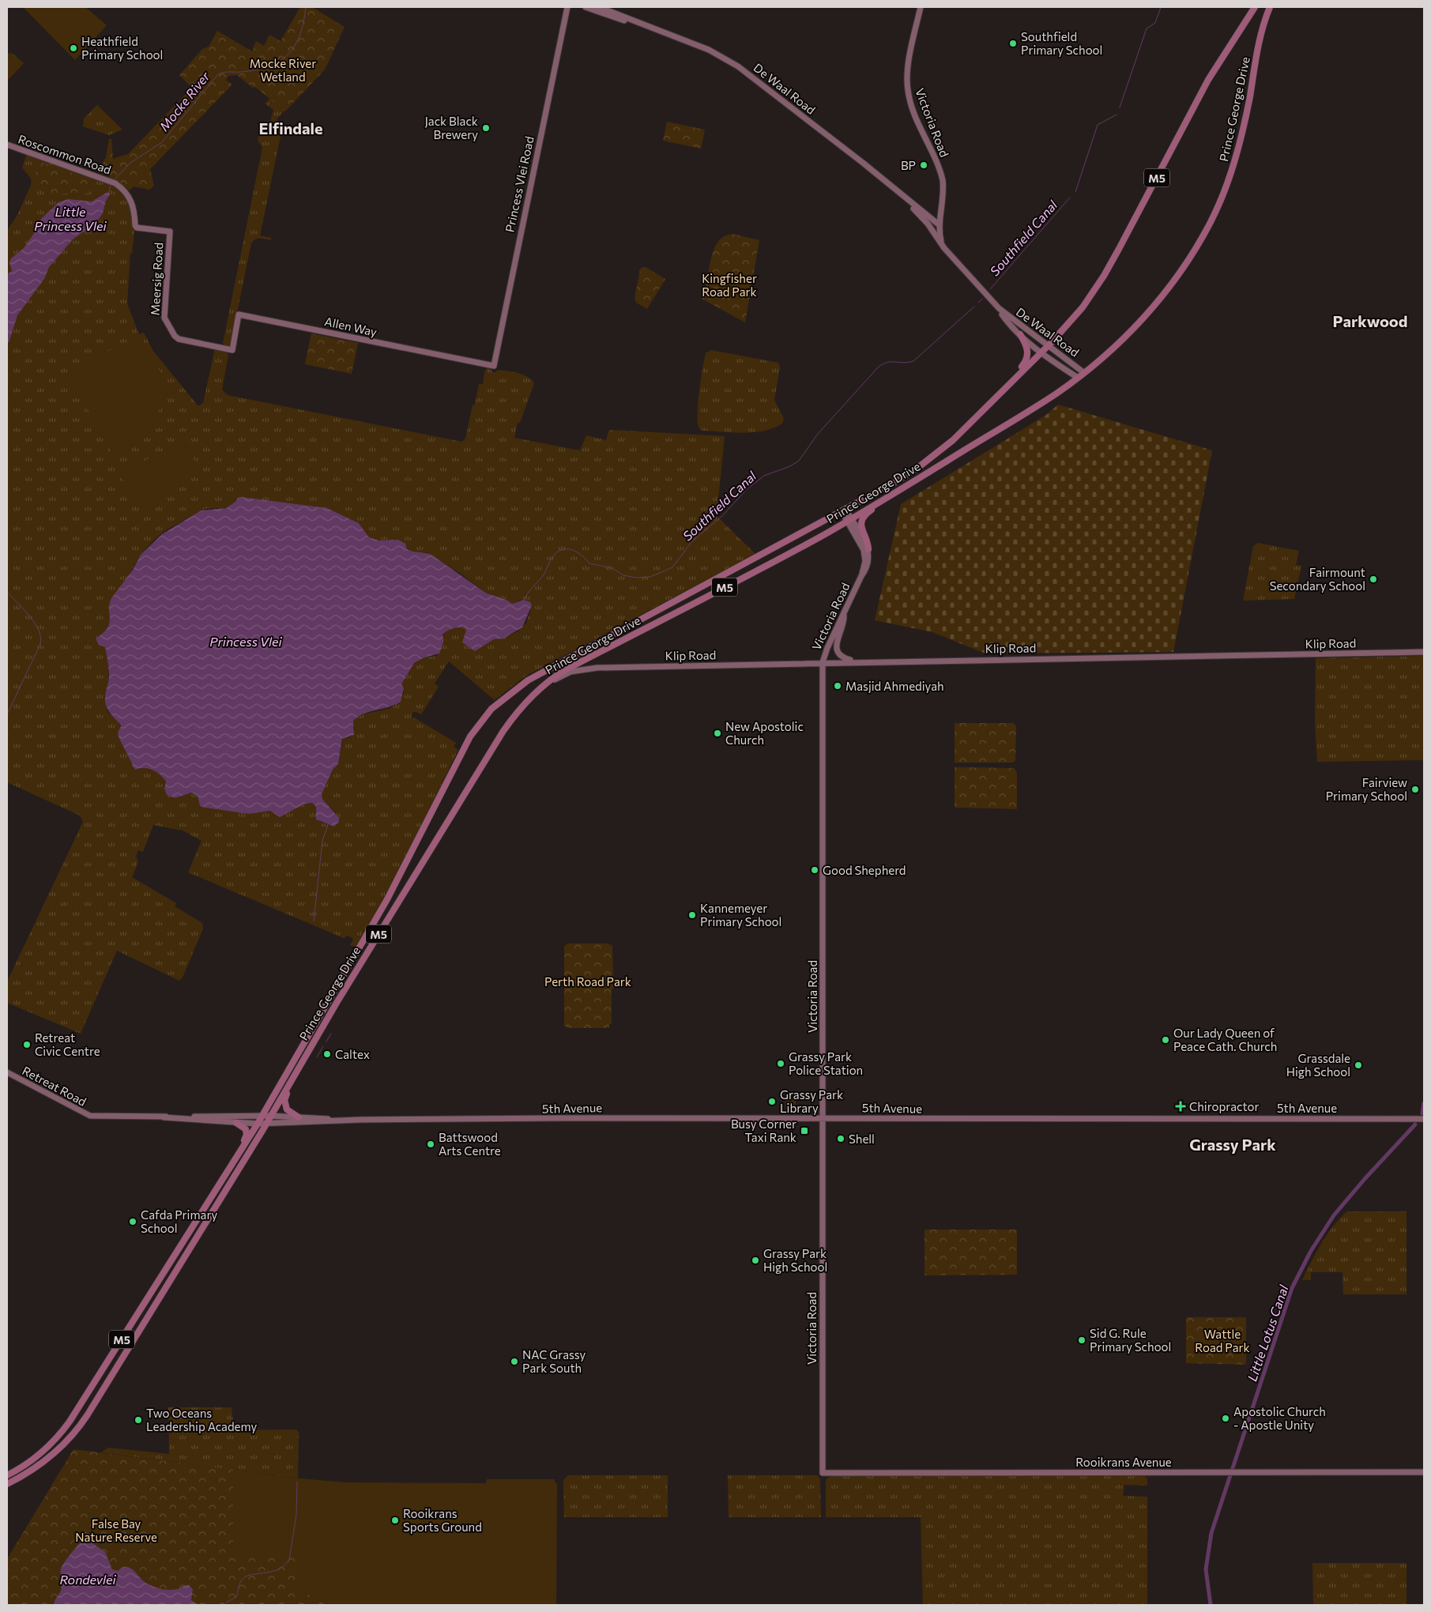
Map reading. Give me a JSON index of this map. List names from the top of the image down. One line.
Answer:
{"streets":{"main road":["Prince George Drive","M5"],"street":["De Waal Road","Victoria Road","Roscommon Road","Princess Vlei Road","Meersig Road","Allen Way","Klip Road","Retreat Road","5th Avenue","Rooikrans Avenue"]},"crossings":[["De Waal Road","Prince George Drive"],["De Waal Road","Victoria Road"],["Prince George Drive","Victoria Road"],["Prince George Drive","Klip Road"],["Prince George Drive","Retreat Road"],["Prince George Drive","5th Avenue"],["Victoria Road","Klip Road"],["Victoria Road","5th Avenue"],["Victoria Road","Rooikrans Avenue"],["Roscommon Road","Meersig Road"],["Princess Vlei Road","Allen Way"],["Meersig Road","Allen Way"],["Retreat Road","5th Avenue"]],"districts":["Elfindale","Parkwood","Grassy Park"],"water":["Mocke River","Little Princess Vlei","Southfield Canal","Princess Vlei","Little Lotus Canal","Rondevlei"],"parks":["Mocke River Wetland","Kingfisher Road Park","Perth Road Park","Wattle Road Park","False Bay Nature Reserve"],"places":{"other":["Southfield Primary School","Heathfield Primary School","Jack Black Brewery","BP","Fairmount Secondary School","Masjid Ahmediyah","New Apostolic Church","Fairview Primary School","Good Shepherd","Kannemeyer Primary School","Our Lady Queen of Peace Cath. Church","Retreat Civic Centre","Caltex","Grassy Park Police Station","Grassdale High School","Grassy Park Library","Shell","Battswood Arts Centre","Cafda Primary School","Grassy Park High School","Sid G. Rule Primary School","NAC Grassy Park South","Apostolic Church - Apostle Unity","Two Oceans Leadership Academy","Rooikrans Sports Ground"],"health":["Chiropractor"],"transit":["Busy Corner Taxi Rank"]}}
